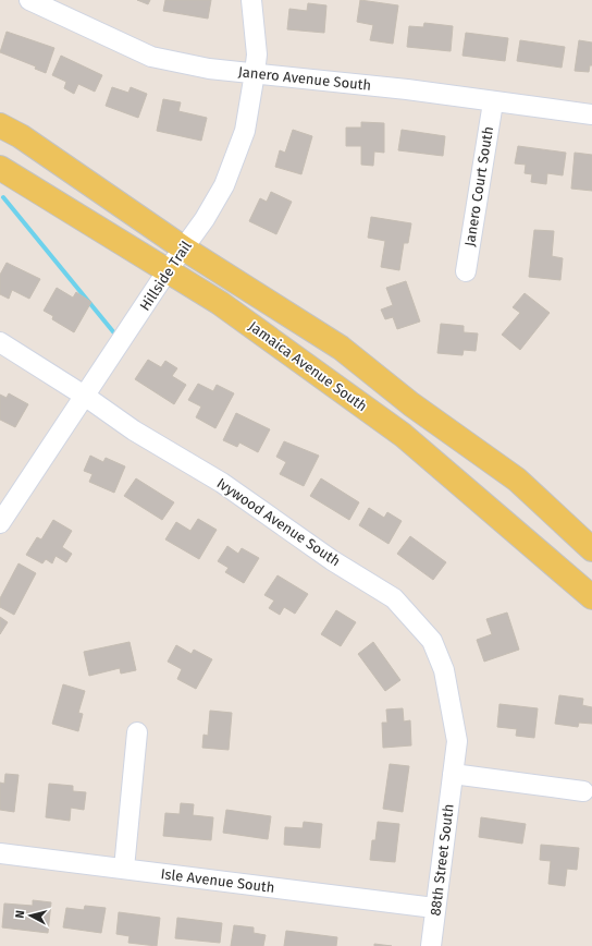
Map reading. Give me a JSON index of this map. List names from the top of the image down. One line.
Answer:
{"streets":{"main road":["Jamaica Avenue South"],"street":["Janero Avenue South","Janero Court South","Hillside Trail","Ivywood Avenue South","88th Street South","Isle Avenue South"]},"crossings":[["Janero Avenue South","Janero Court South"],["Janero Avenue South","Hillside Trail"],["Hillside Trail","Jamaica Avenue South"],["Hillside Trail","Ivywood Avenue South"],["Ivywood Avenue South","88th Street South"],["88th Street South","Isle Avenue South"]],"north":"left"}
